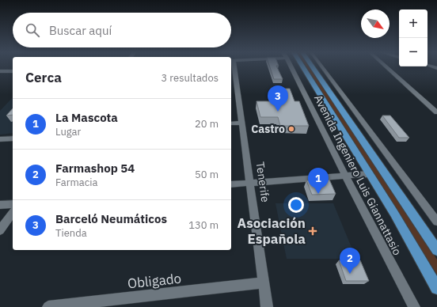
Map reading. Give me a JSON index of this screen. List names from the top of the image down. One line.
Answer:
{"streets":{"main road":["Avenida Ingeniero Luis Giannattasio"],"street":["Tenerife","Obligado"]},"crossings":[["Tenerife","Obligado"]],"places":{"other":["Castro"],"health":["Asociación Española"]},"north":"bottom right","page":{"map_buttons":["+","−"],"search":"Buscar aquí","heading":["Cerca","3 resultados"],"pins":["3","1","2"],"list":[{"mark":"1","name":"La Mascota","note":"Lugar","value":"20 m"},{"mark":"2","name":"Farmashop 54","note":"Farmacia","value":"50 m"},{"mark":"3","name":"Barceló Neumáticos","note":"Tienda","value":"130 m"}]}}
